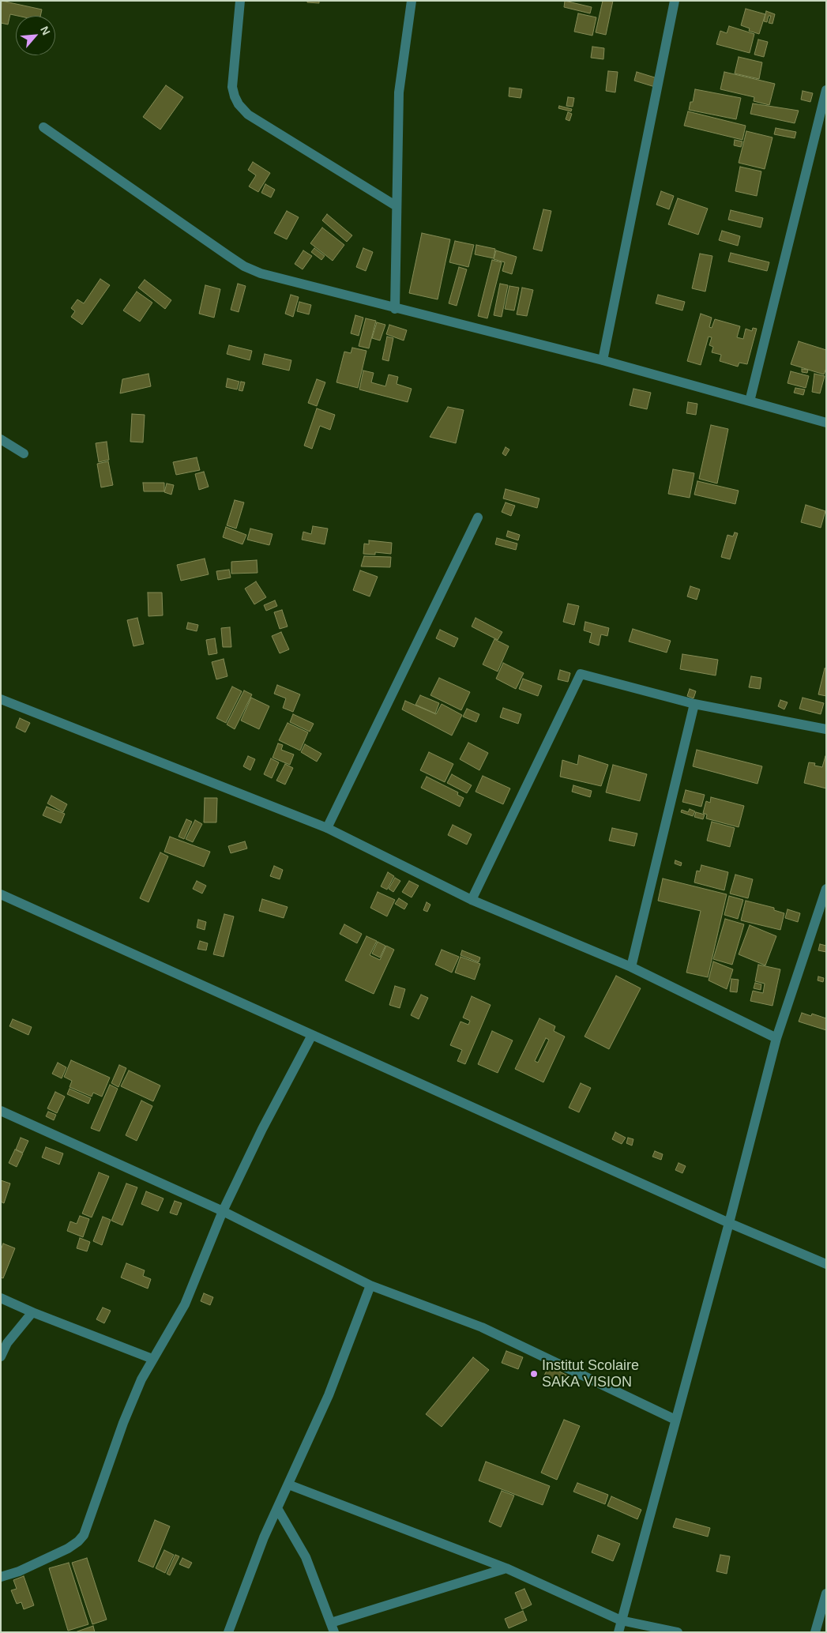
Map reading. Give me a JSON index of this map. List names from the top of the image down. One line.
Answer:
{"places":["Institut Scolaire SAKA VISION"],"north":"top right"}
